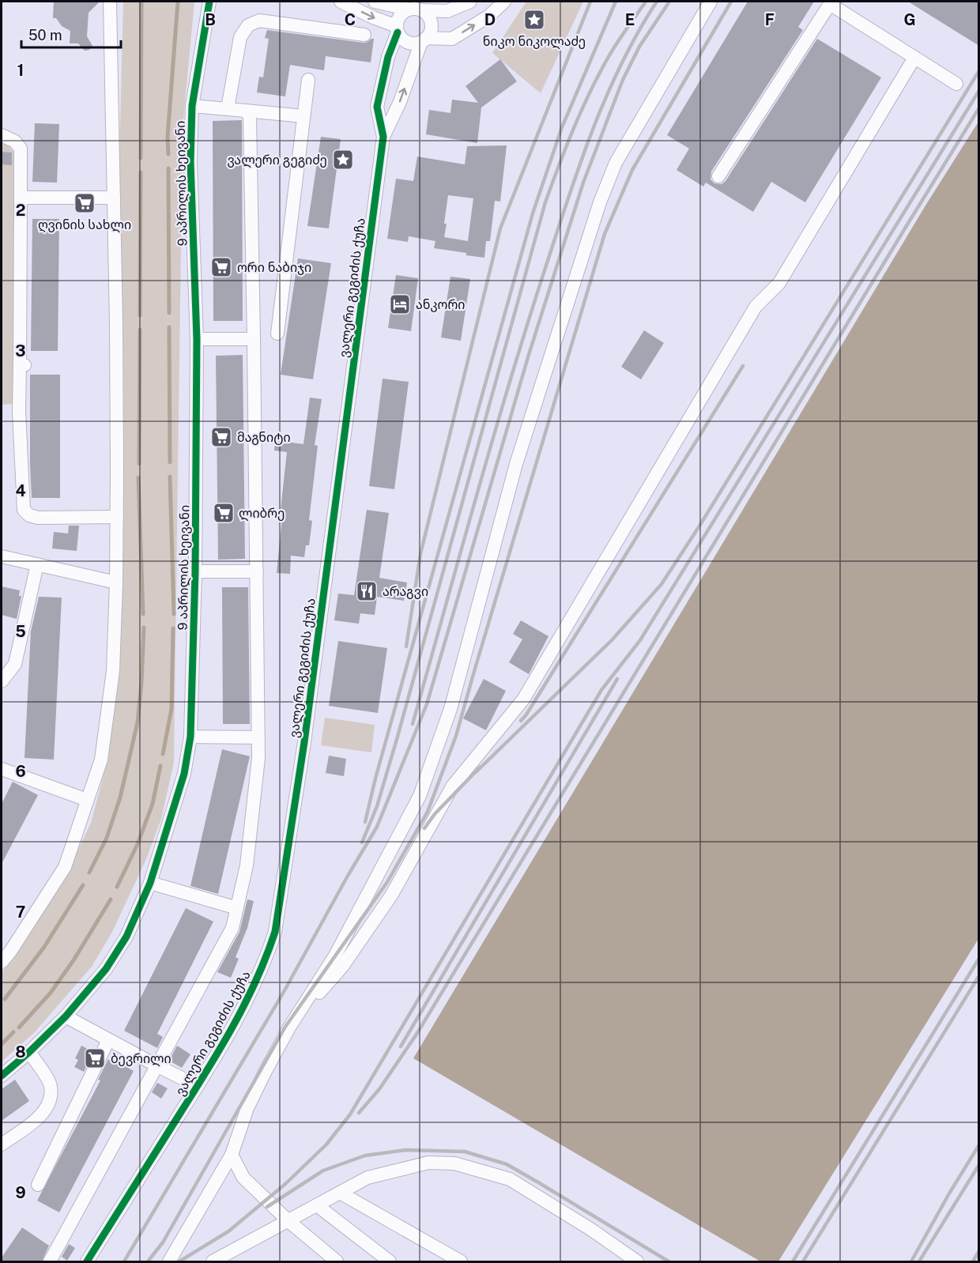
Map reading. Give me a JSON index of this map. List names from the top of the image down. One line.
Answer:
{"streets":{"street":["9 აპრილის ხეივანი","ვალერი გეგიძის ქუჩა"]},"places":{"place":["ნიკო ნიკოლაძე","ვალერი გეგიძე"],"supermarket":["ღვინის სახლი","ორი ნაბიჯი","მაგნიტი","ლიბრე","ბევრილი"],"hotel":["ანკორი"],"restaurant":["არაგვი"]},"scale_bar":"50 m","grid":{"columns":["B","C","D","E","F","G"],"rows":["1","2","3","4","5","6","7","8","9"]}}
